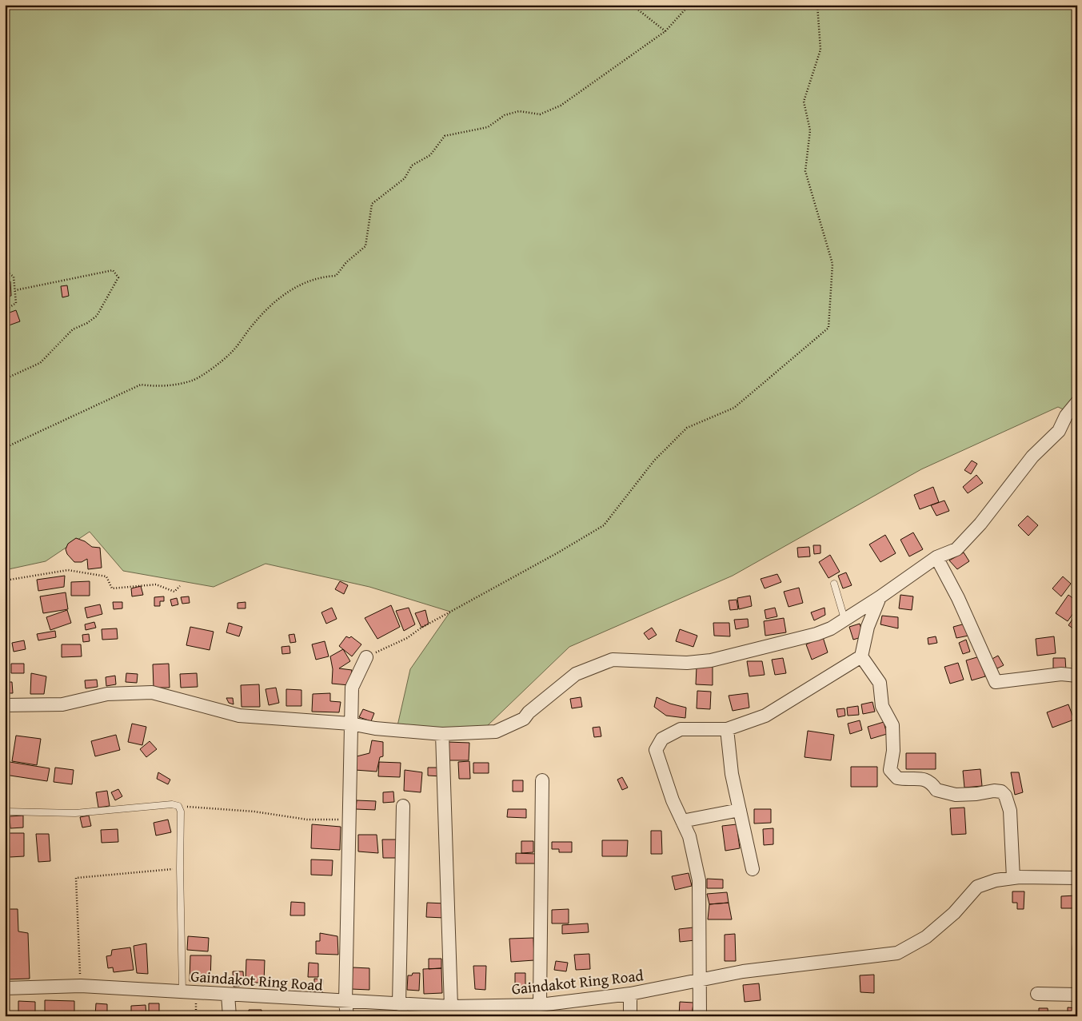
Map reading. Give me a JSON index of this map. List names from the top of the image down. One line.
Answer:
{"streets":{"street":["Gaindakot Ring Road"]}}
